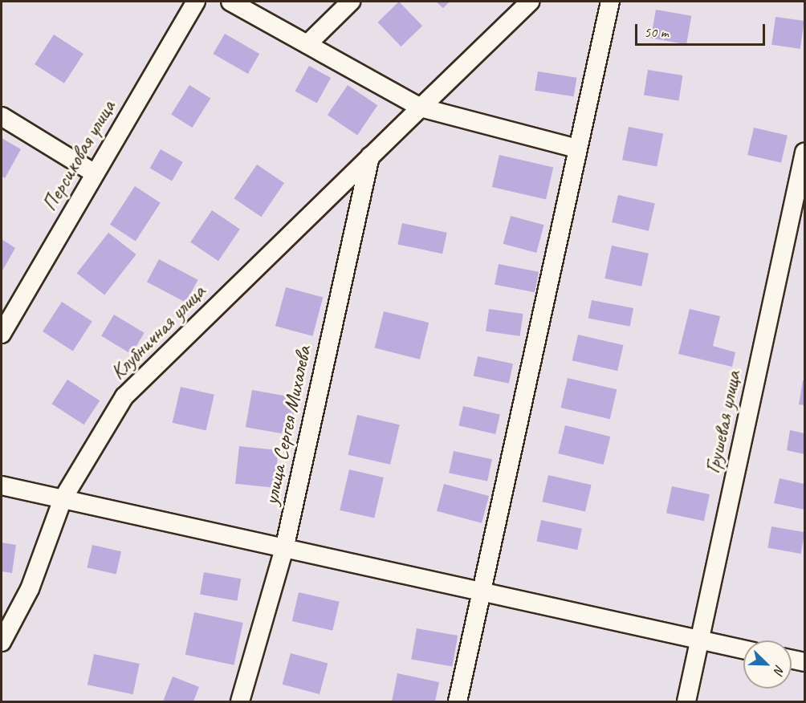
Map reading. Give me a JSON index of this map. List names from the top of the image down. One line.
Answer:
{"streets":{"street":["Персиковая улица","Клубничная улица","Грушевая улица","улица Сергея Михалева"]},"crossings":[["Клубничная улица","улица Сергея Михалева"]],"scale_bar":"50 m","north":"bottom right"}
